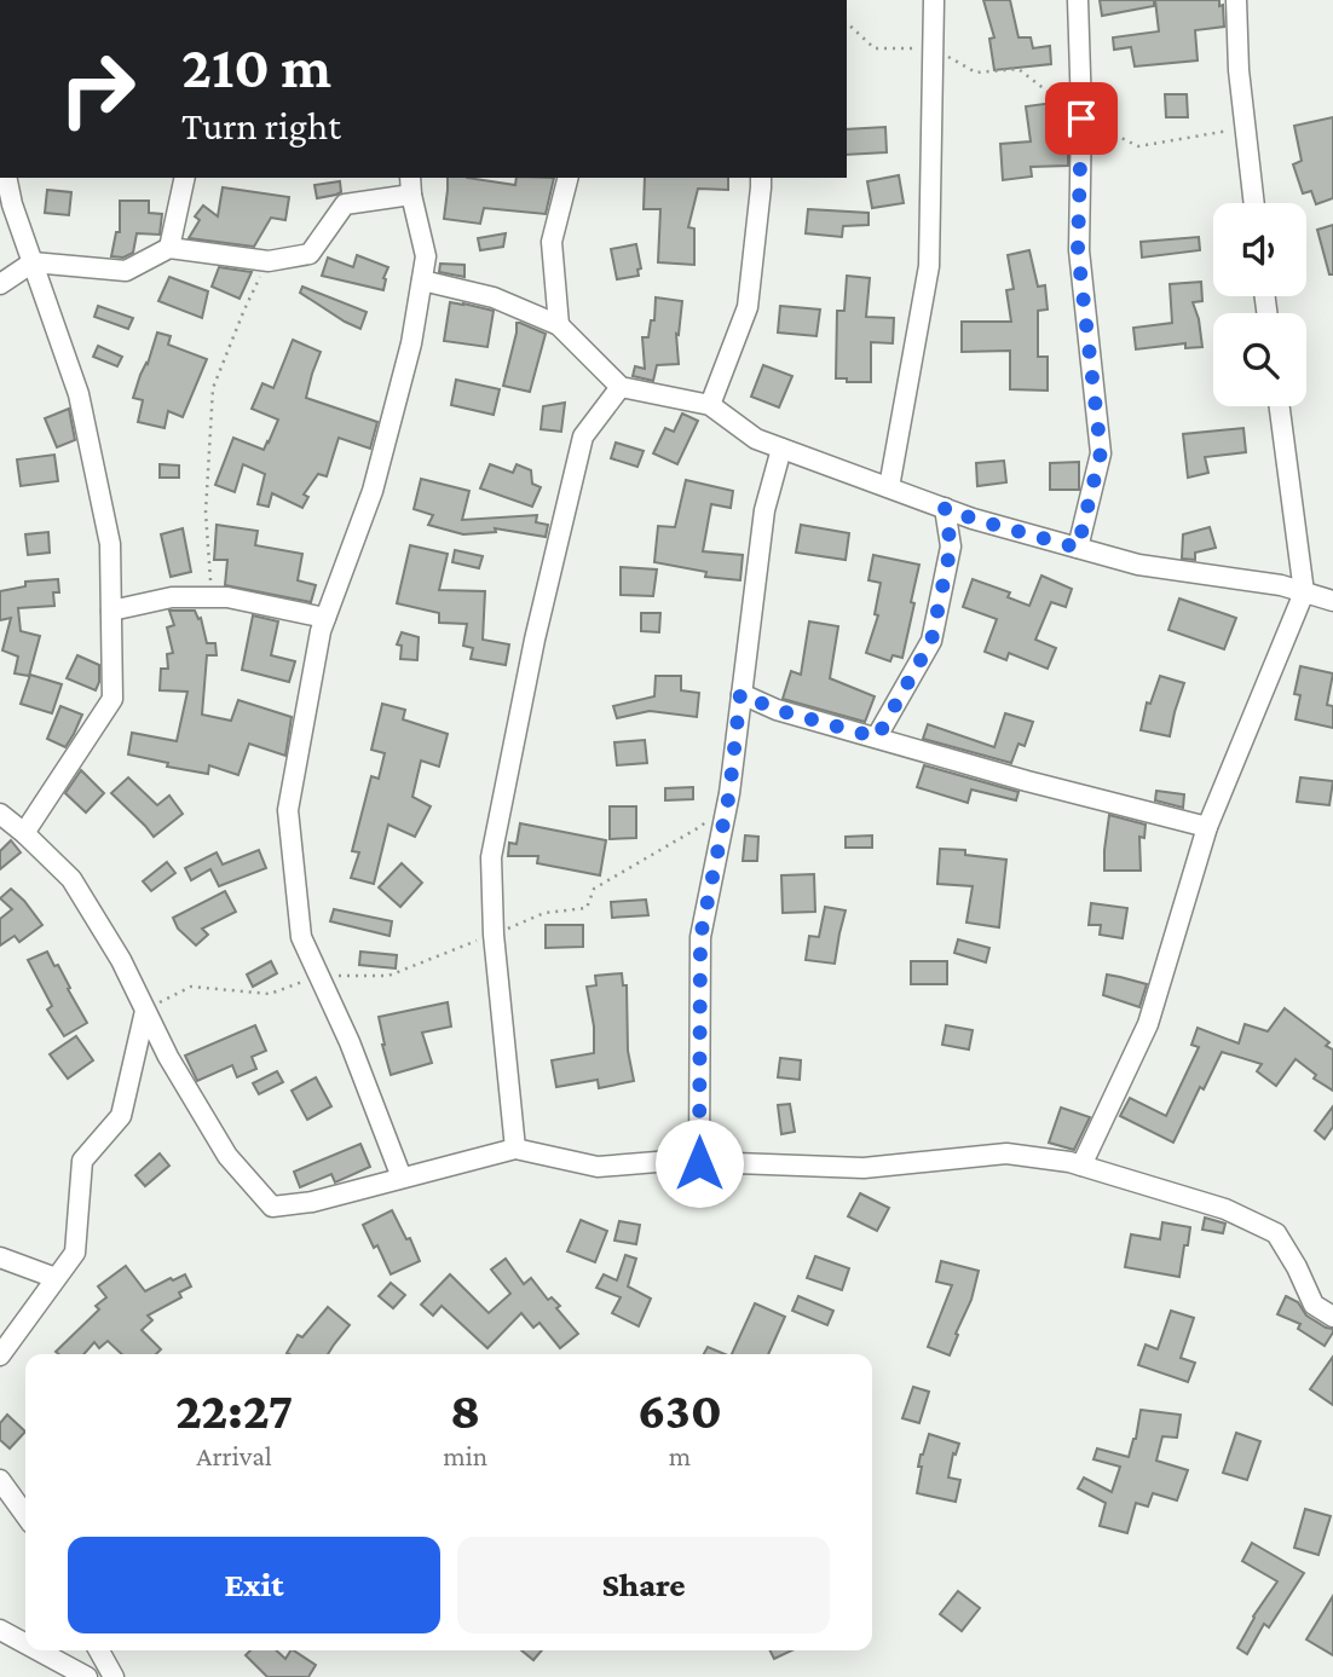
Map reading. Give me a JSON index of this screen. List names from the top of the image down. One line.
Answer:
{"page":{"turn":["210 m","Turn right"],"eta":["22:27","Arrival","8","min","630","m"],"buttons":["Exit","Share"]}}
